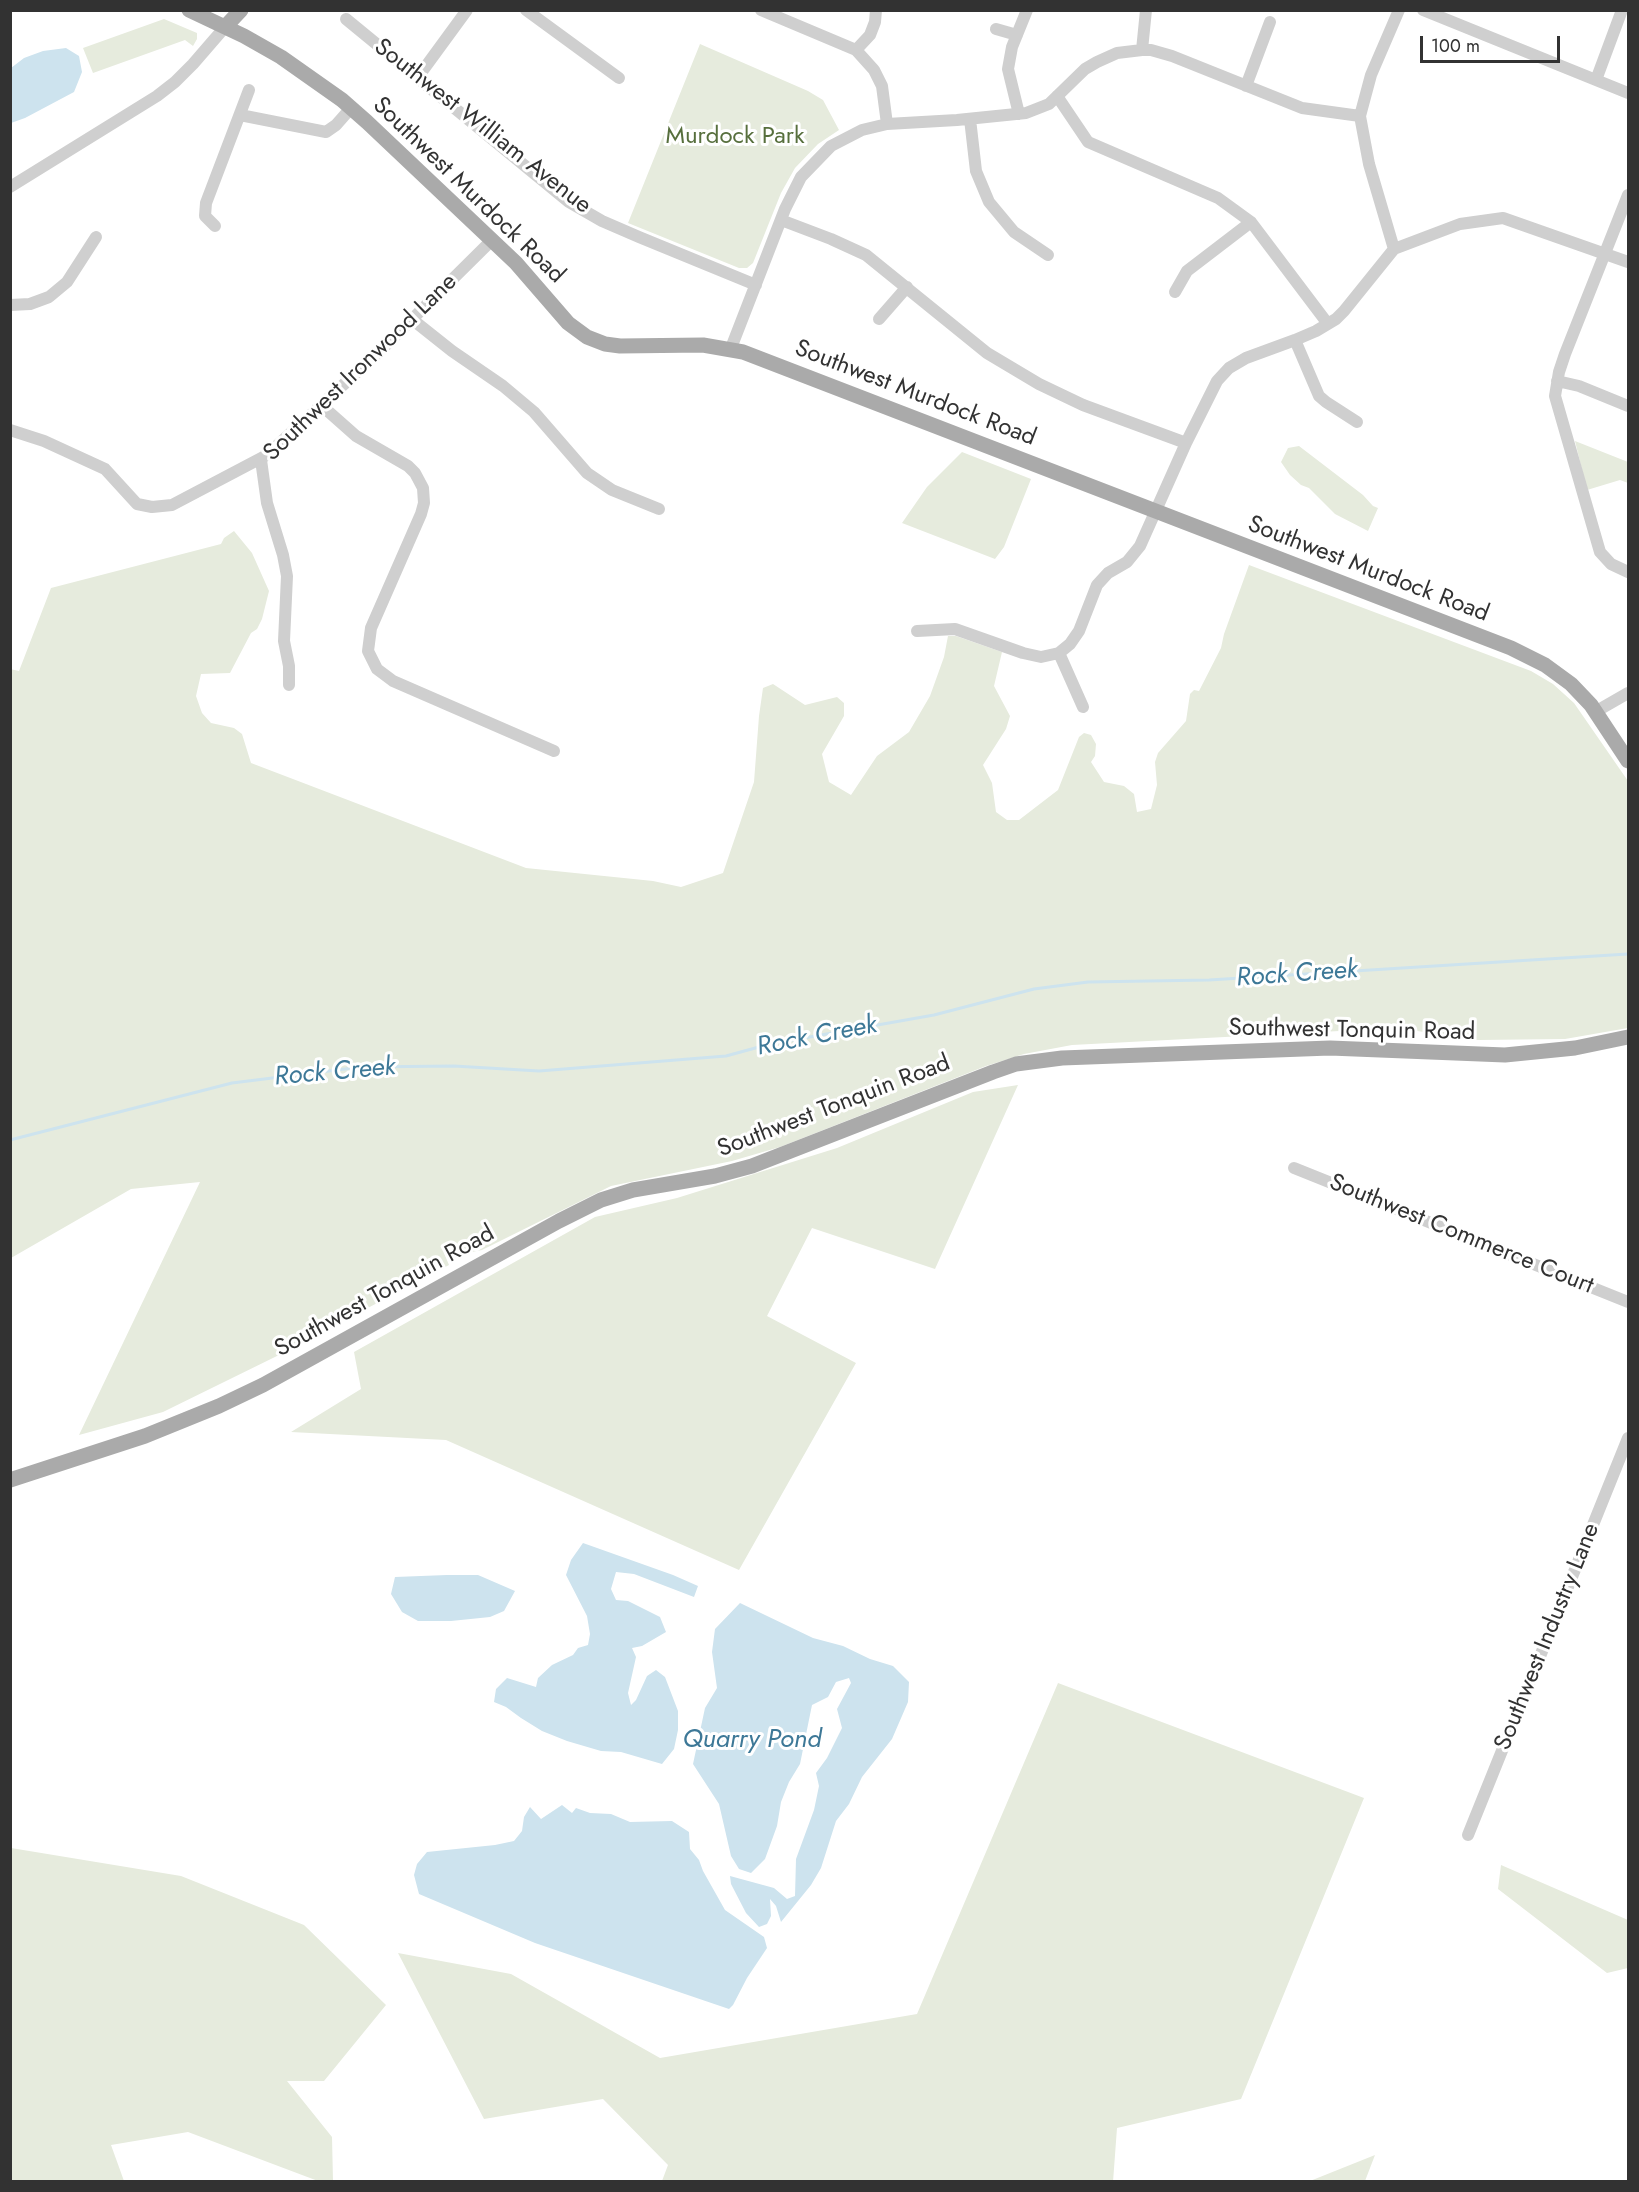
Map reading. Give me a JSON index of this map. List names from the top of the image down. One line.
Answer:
{"streets":{"main road":["Southwest Murdock Road","Southwest Tonquin Road"],"street":["Southwest William Avenue","Southwest Ironwood Lane","Southwest Commerce Court","Southwest Industry Lane"]},"crossings":[["Southwest Murdock Road","Southwest Ironwood Lane"]],"water":["Rock Creek","Quarry Pond"],"parks":["Murdock Park"],"scale_bar":"100 m"}
